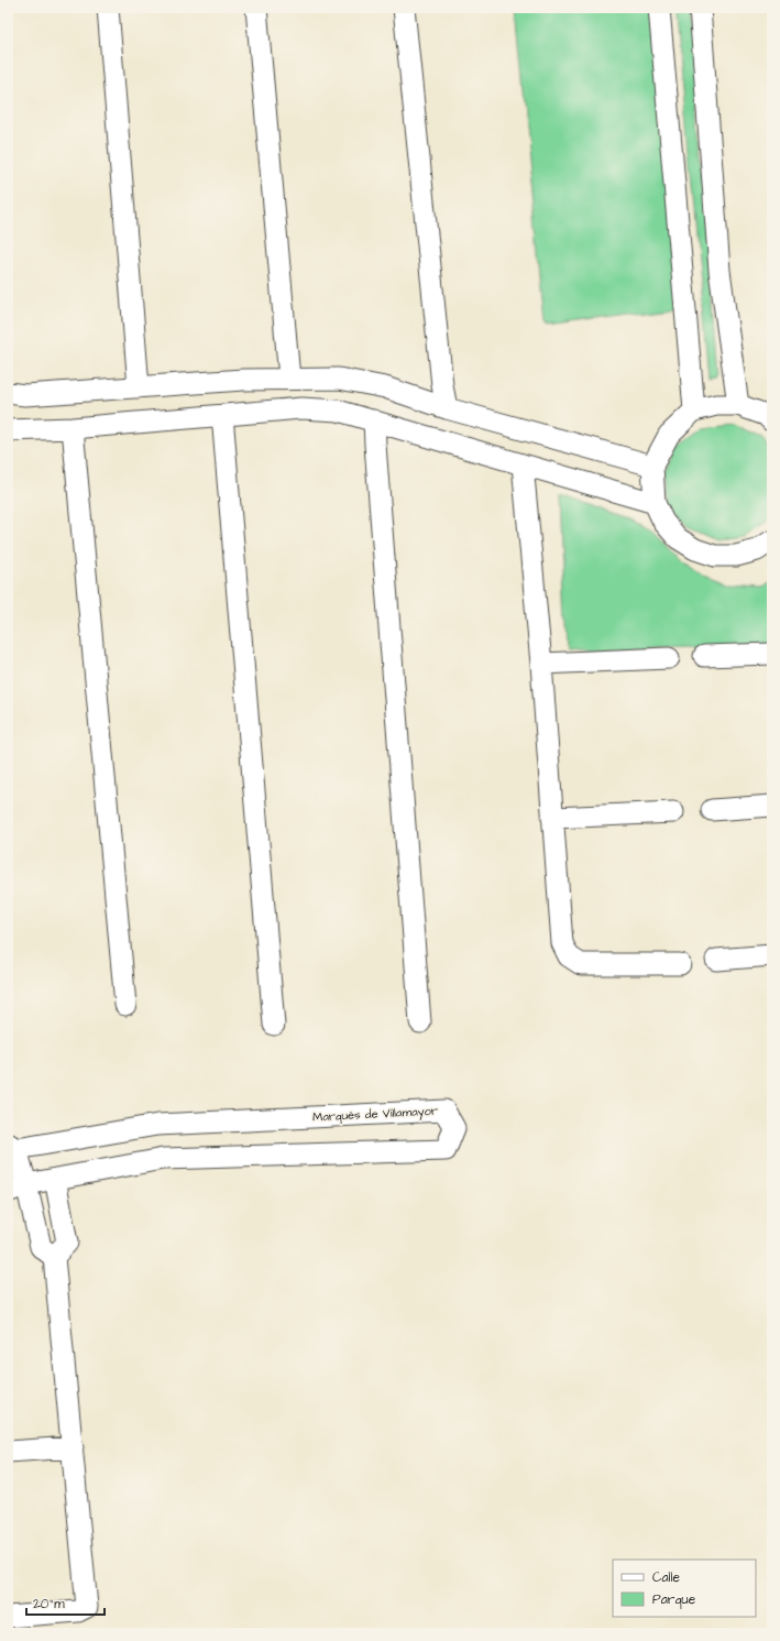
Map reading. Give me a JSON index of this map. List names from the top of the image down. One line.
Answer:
{"streets":{"street":["Marqués de Villamayor"]},"legend":["Calle","Parque"],"scale_bar":"20 m"}
